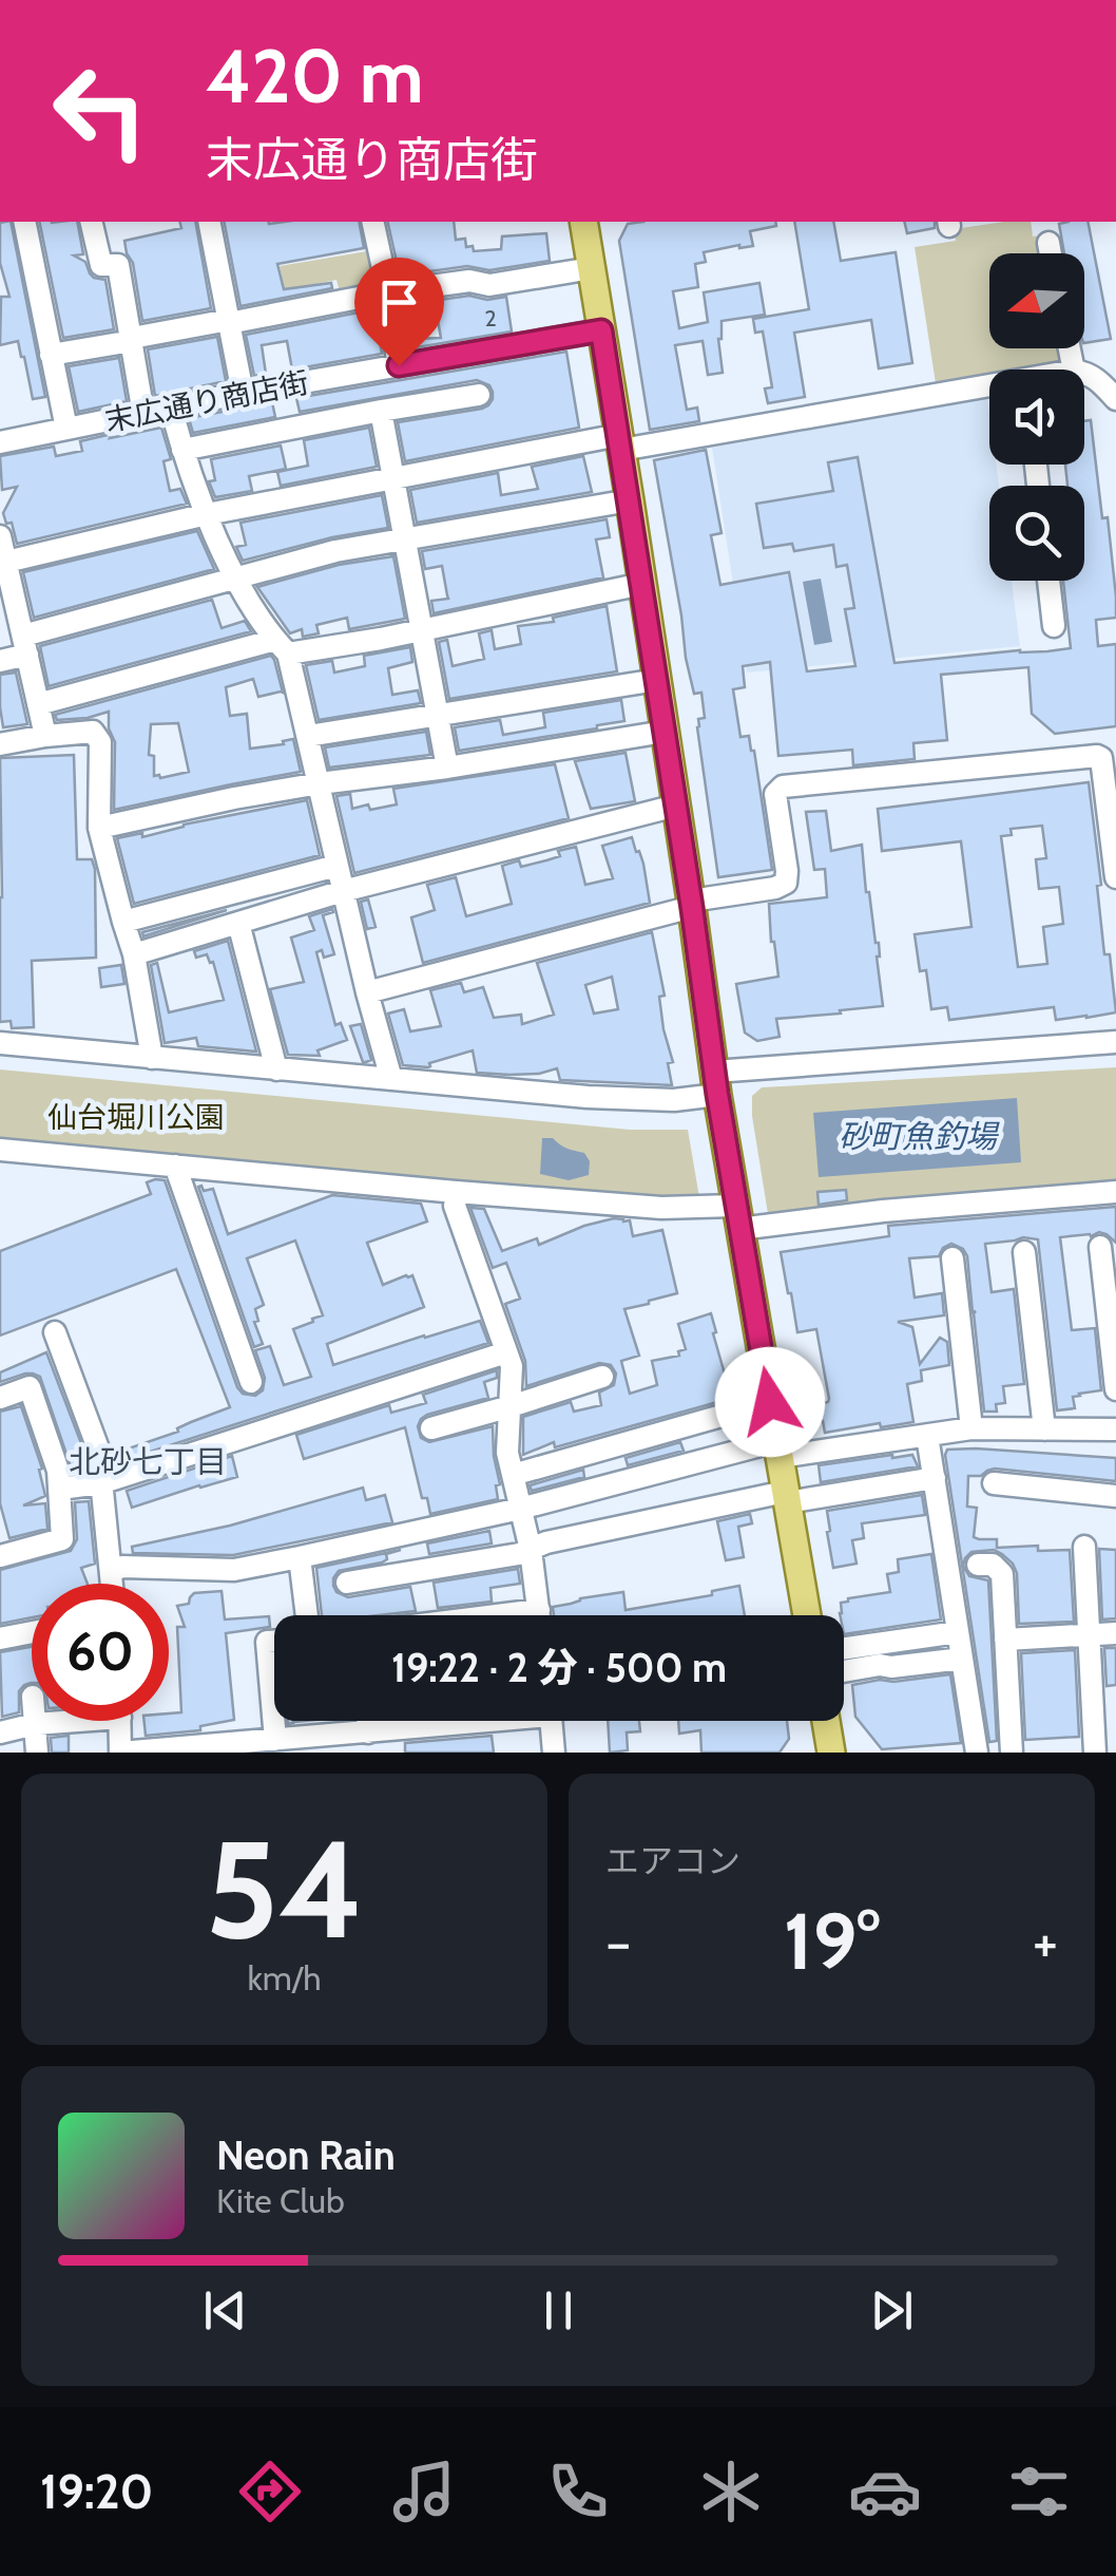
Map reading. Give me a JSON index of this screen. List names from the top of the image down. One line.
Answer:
{"streets":{"street":["末広通り商店街"]},"districts":["北砂七丁目"],"water":["砂町魚釣場"],"parks":["仙台堀川公園"],"house_numbers":["2"],"north":"left","page":{"turn":["420 m","末広通り商店街"],"limit":"60","trip":"19:22 · 2 分 · 500 m","tile":[["54","km/h"],"エアコン"],"heat":["−","19°","+"],"song":["Neon Rain","Kite Club"],"tabs":"19:20"}}
